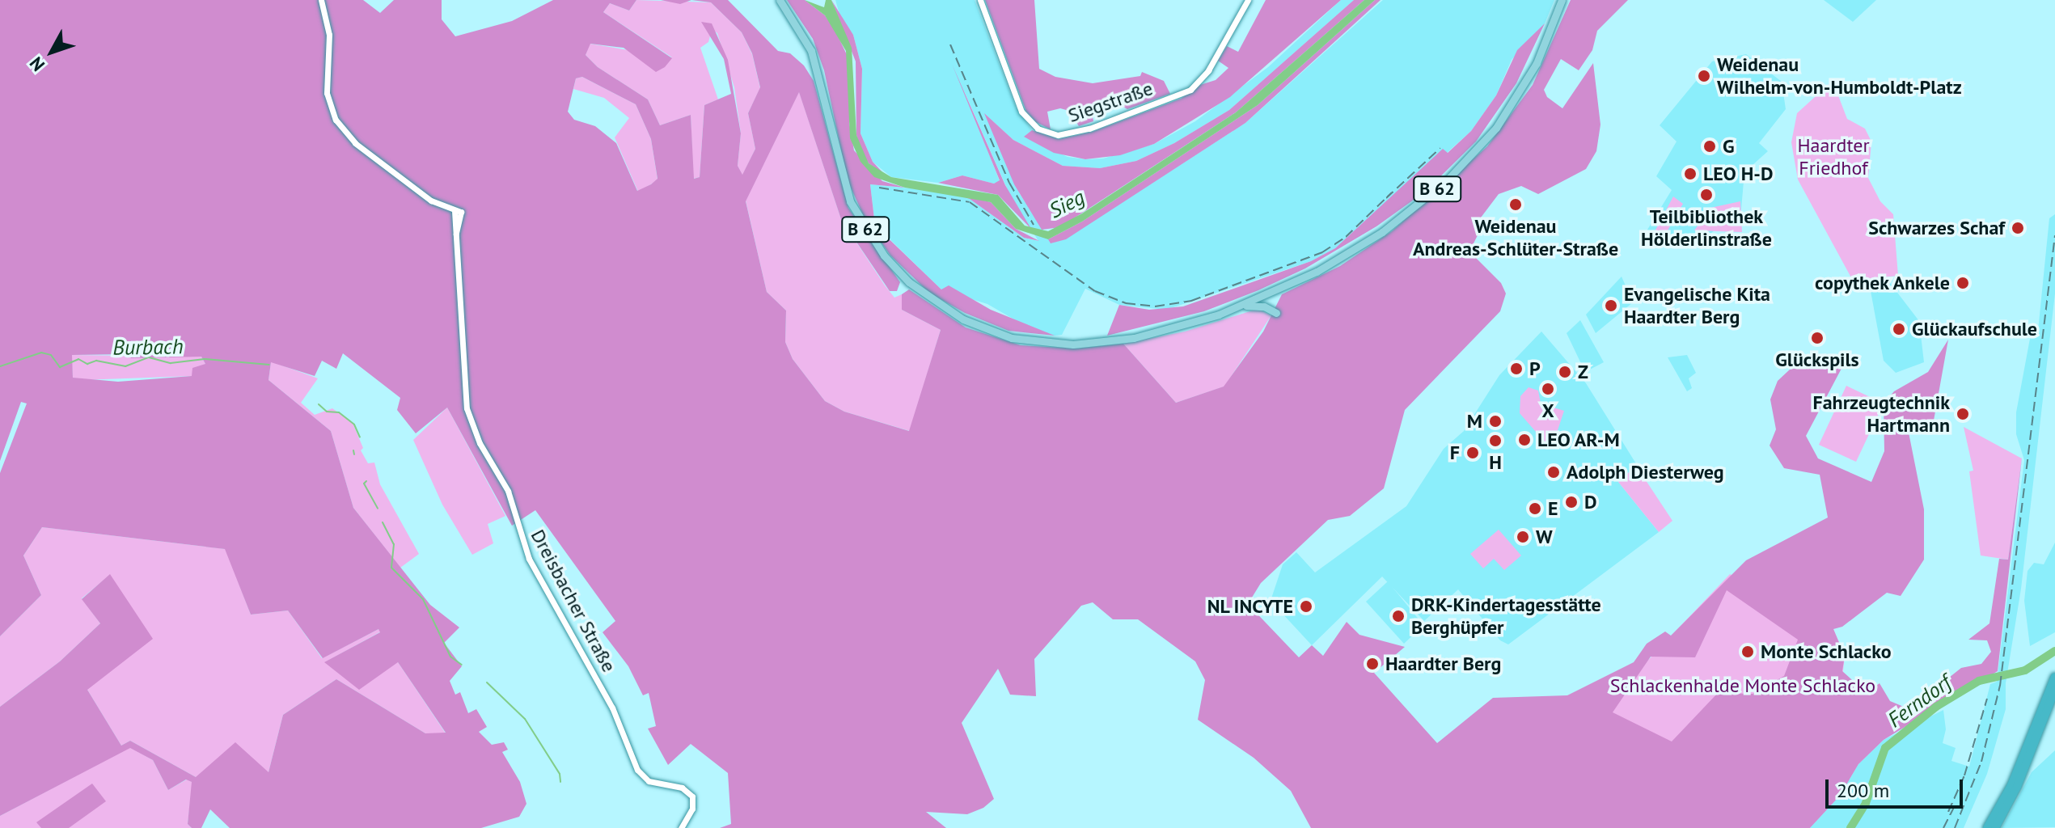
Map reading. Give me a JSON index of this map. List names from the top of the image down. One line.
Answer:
{"streets":{"main road":["B 62"],"street":["Siegstraße","Dreisbacher Straße"]},"water":["Sieg","Burbach","Ferndorf"],"parks":["Haardter Friedhof","Schlackenhalde Monte Schlacko"],"places":["Weidenau Wilhelm-von-Humboldt-Platz","G","LEO H-D","Teilbibliothek Hölderlinstraße","Weidenau Andreas-Schlüter-Straße","Schwarzes Schaf","copythek Ankele","Evangelische Kita Haardter Berg","Glückaufschule","Glückspils","P","Z","X","Fahrzeugtechnik Hartmann","M","LEO AR-M","H","F","Adolph Diesterweg","D","E","W","NL INCYTE","DRK-Kindertagesstätte Berghüpfer","Monte Schlacko","Haardter Berg"],"scale_bar":"200 m","north":"bottom left"}
